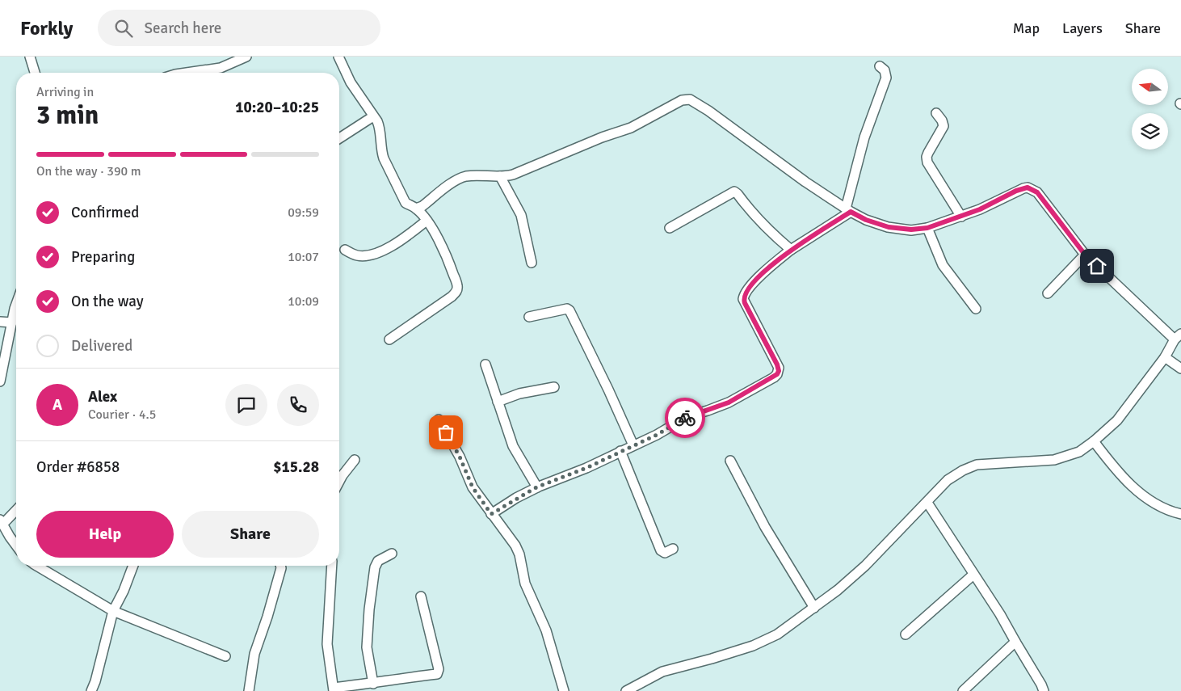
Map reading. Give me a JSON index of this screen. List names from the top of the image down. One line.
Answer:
{"north":"left","page":{"header":"Forkly","search":"Search here","nav":["Map","Layers","Share"],"heading":["3 min","Arriving in","10:20–10:25"],"panel":["Alex","Courier · 4.5","Order #6858","$15.28"],"bar":"On the way · 390 m","list":[["Confirmed","09:59"],["Preparing","10:07"],["On the way","10:09"],"Delivered"],"round":"A","buttons":["Help","Share"]}}
